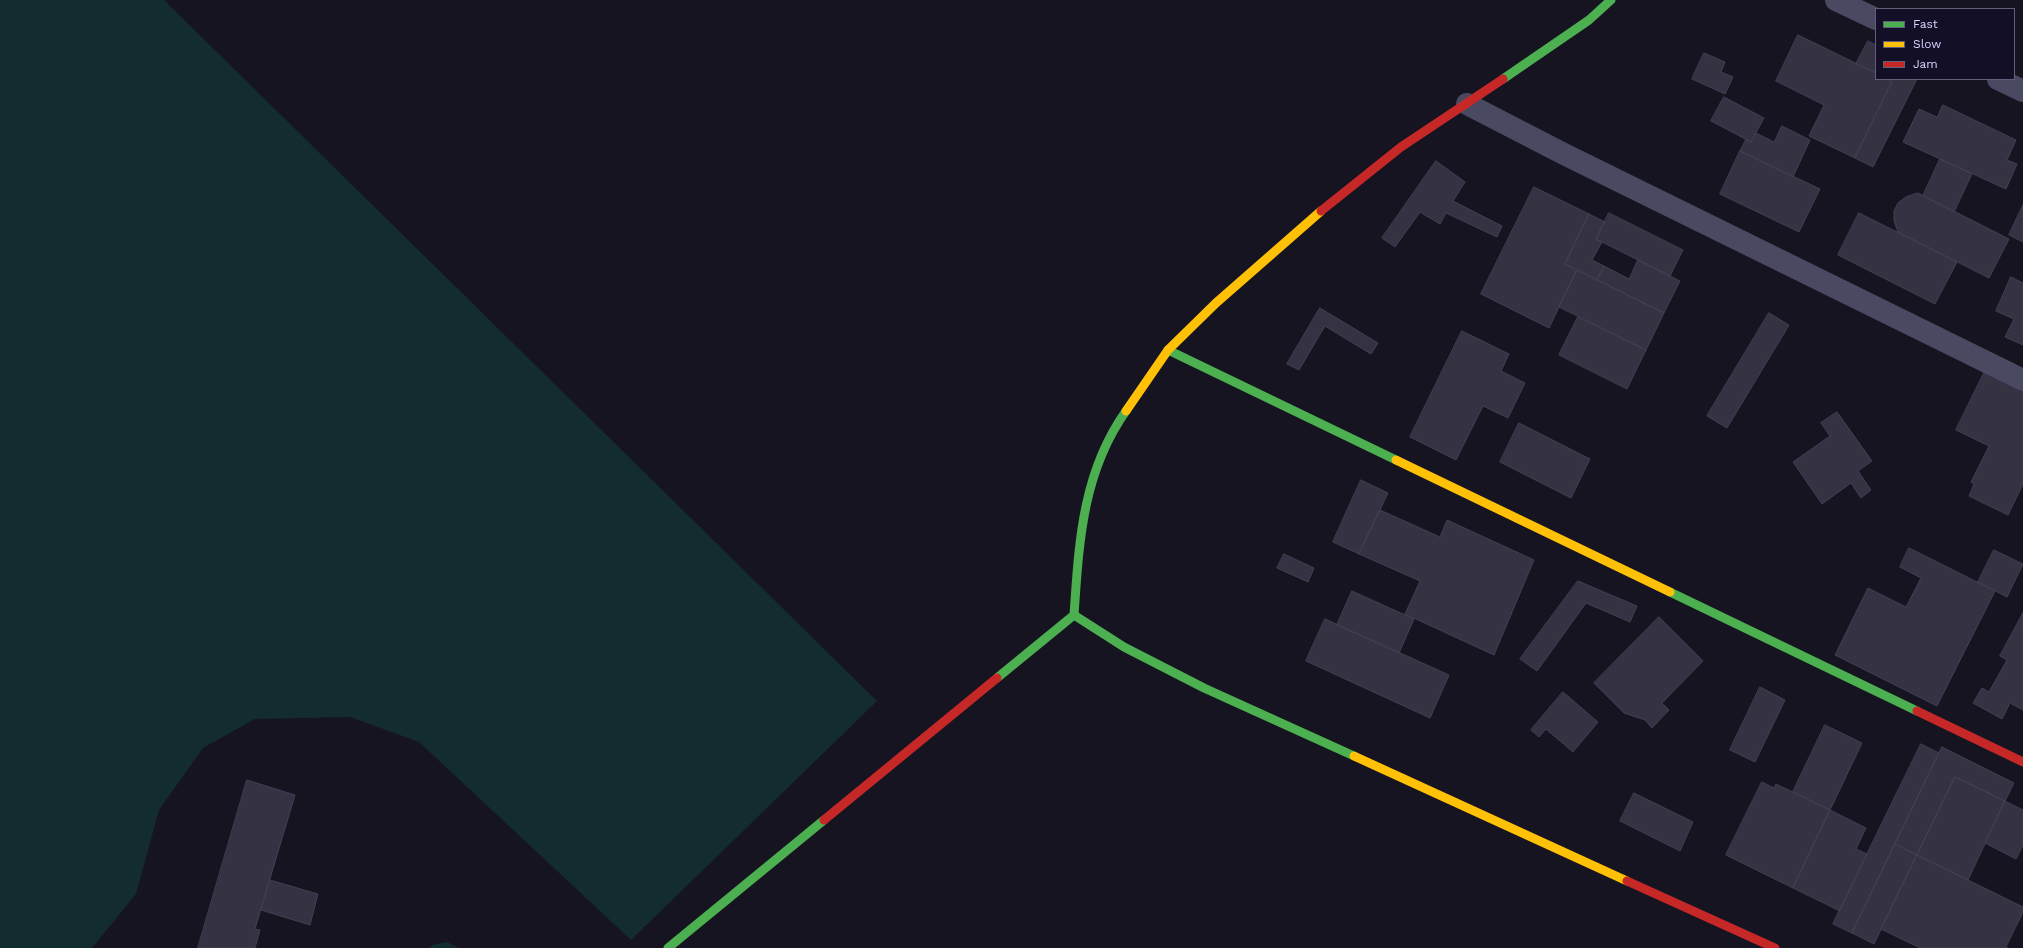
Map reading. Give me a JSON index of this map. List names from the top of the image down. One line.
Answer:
{"legend":["Fast","Slow","Jam"]}
